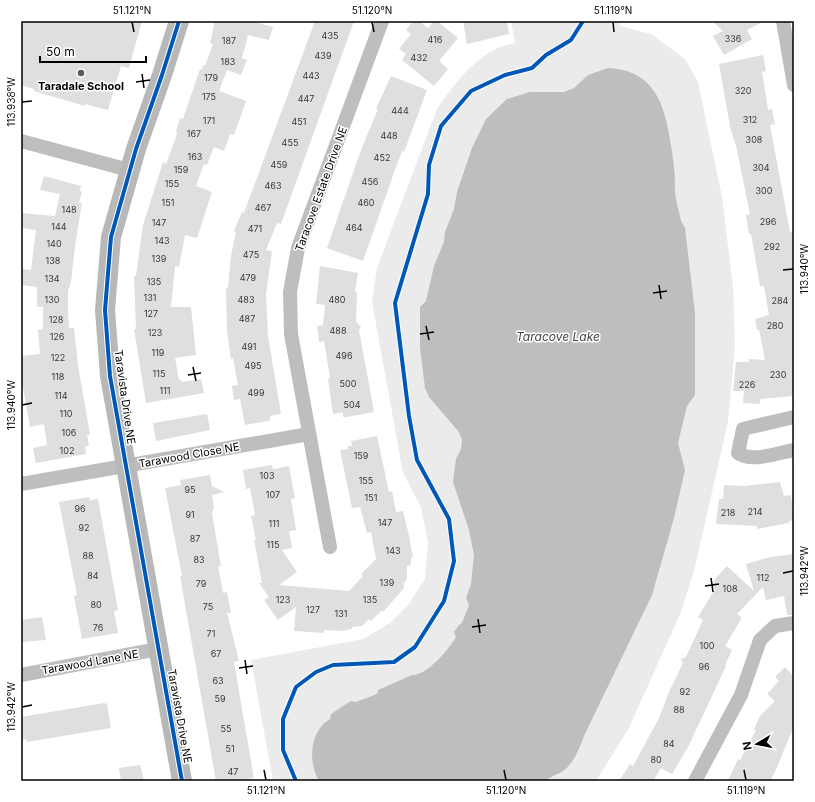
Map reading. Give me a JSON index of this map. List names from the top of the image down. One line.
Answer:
{"streets":{"street":["Taracove Estate Drive NE","Taravista Drive NE","Tarawood Close NE","Tarawood Lane NE"]},"crossings":[["Taracove Estate Drive NE","Tarawood Close NE"],["Taravista Drive NE","Tarawood Close NE"],["Taravista Drive NE","Tarawood Lane NE"]],"water":["Taracove Lake"],"places":["Taradale School"],"house_numbers":["435","336","416","187","439","432","183","443","179","320","175","447","444","312","171","451","167","448","308","455","163","452","459","304","159","456","155","463","300","151","460","467","148","296","147","144","464","471","143","140","292","475","139","138","479","134","135","131","130","483","480","284","127","487","128","280","488","123","126","491","119","496","122","495","115","230","118","500","226","111","499","114","504","110","106","102","159","103","155","95","107","151","96","214","218","91","147","111","92","87","115","143","88","83","84","112","139","79","108","123","135","80","75","127","131","76","71","100","67","96","63","92","59","88","55","84","51","80","47"],"scale_bar":"50 m","north":"left","coordinates":["51.121°N","51.120°N","51.119°N","113.938°W","113.940°W","113.942°W"]}
